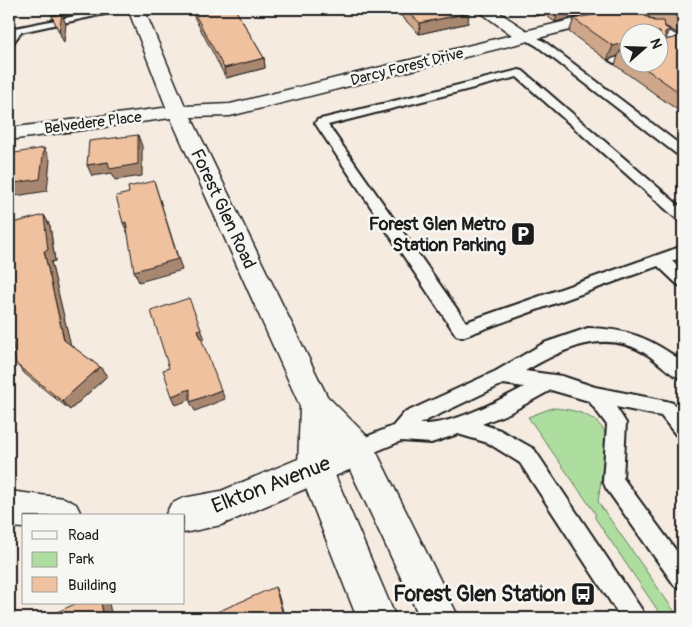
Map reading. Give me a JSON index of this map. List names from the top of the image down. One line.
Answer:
{"streets":{"street":["Darcy Forest Drive","Belvedere Place","Forest Glen Road","Elkton Avenue"]},"crossings":[["Darcy Forest Drive","Belvedere Place"],["Darcy Forest Drive","Forest Glen Road"],["Belvedere Place","Forest Glen Road"],["Forest Glen Road","Elkton Avenue"]],"places":{"parking":["Forest Glen Metro Station Parking"],"bus stop":["Forest Glen Station"]},"legend":["Road","Park","Building"],"north":"right"}
